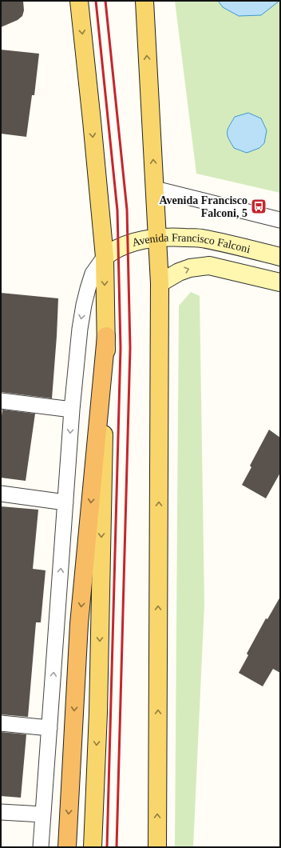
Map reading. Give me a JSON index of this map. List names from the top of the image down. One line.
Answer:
{"streets":{"main road":["Avenida Francisco Falconi"]},"places":{"bus stop":["Avenida Francisco Falconi, 5"]}}
